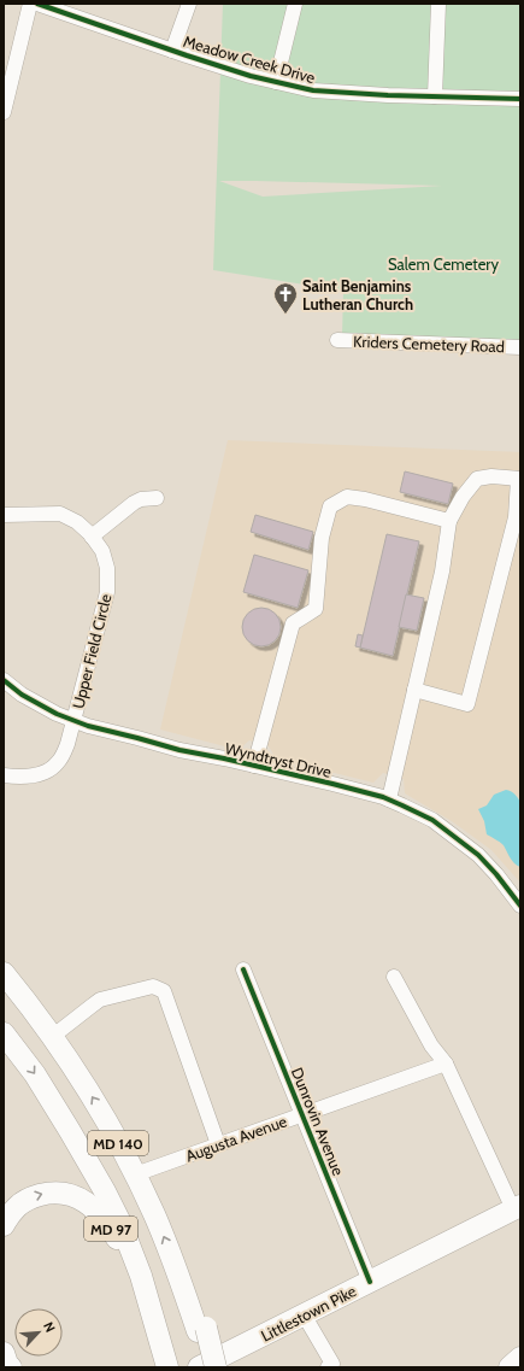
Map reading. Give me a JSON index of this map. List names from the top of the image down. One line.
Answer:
{"streets":{"highway":["MD 140","MD 97","Littlestown Pike"],"street":["Meadow Creek Drive","Kriders Cemetery Road","Upper Field Circle","Wyndtryst Drive","Dunrovin Avenue","Augusta Avenue"]},"crossings":[["Upper Field Circle","Wyndtryst Drive"],["Dunrovin Avenue","Augusta Avenue"],["Dunrovin Avenue","Littlestown Pike"],["Augusta Avenue","MD 140"],["MD 140","MD 97"]],"parks":["Salem Cemetery"],"places":{"church":["Saint Benjamins Lutheran Church"]},"north":"top right"}
